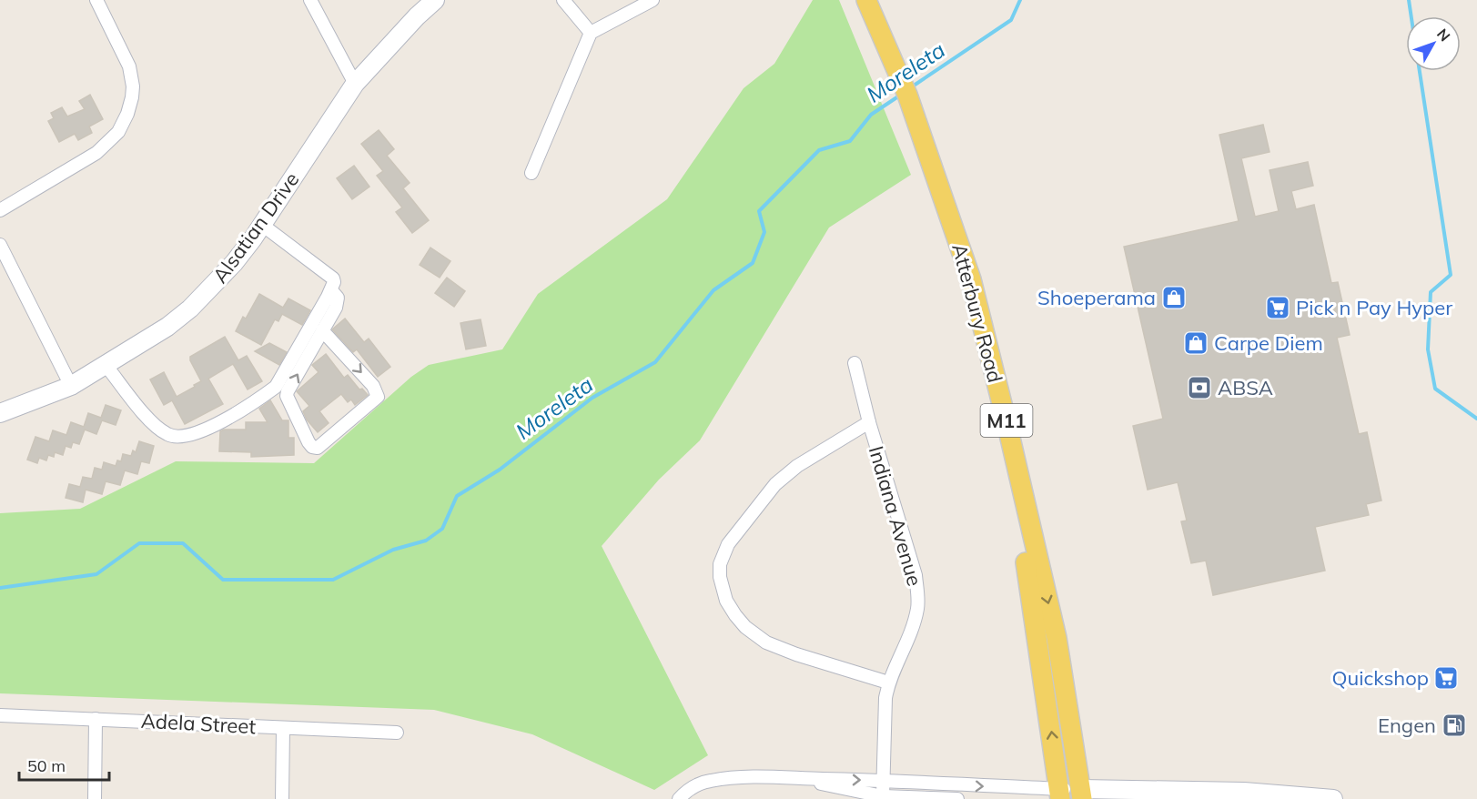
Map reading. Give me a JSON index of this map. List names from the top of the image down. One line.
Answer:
{"streets":{"main road":["Atterbury Road","M11"],"street":["Alsatian Drive","Indiana Avenue","Adela Street"]},"water":["Moreleta"],"places":{"shop":["Shoeperama","Carpe Diem"],"supermarket":["Pick n Pay Hyper","Quickshop"],"bank":["ABSA"],"fuel station":["Engen"]},"scale_bar":"50 m","north":"top right"}
